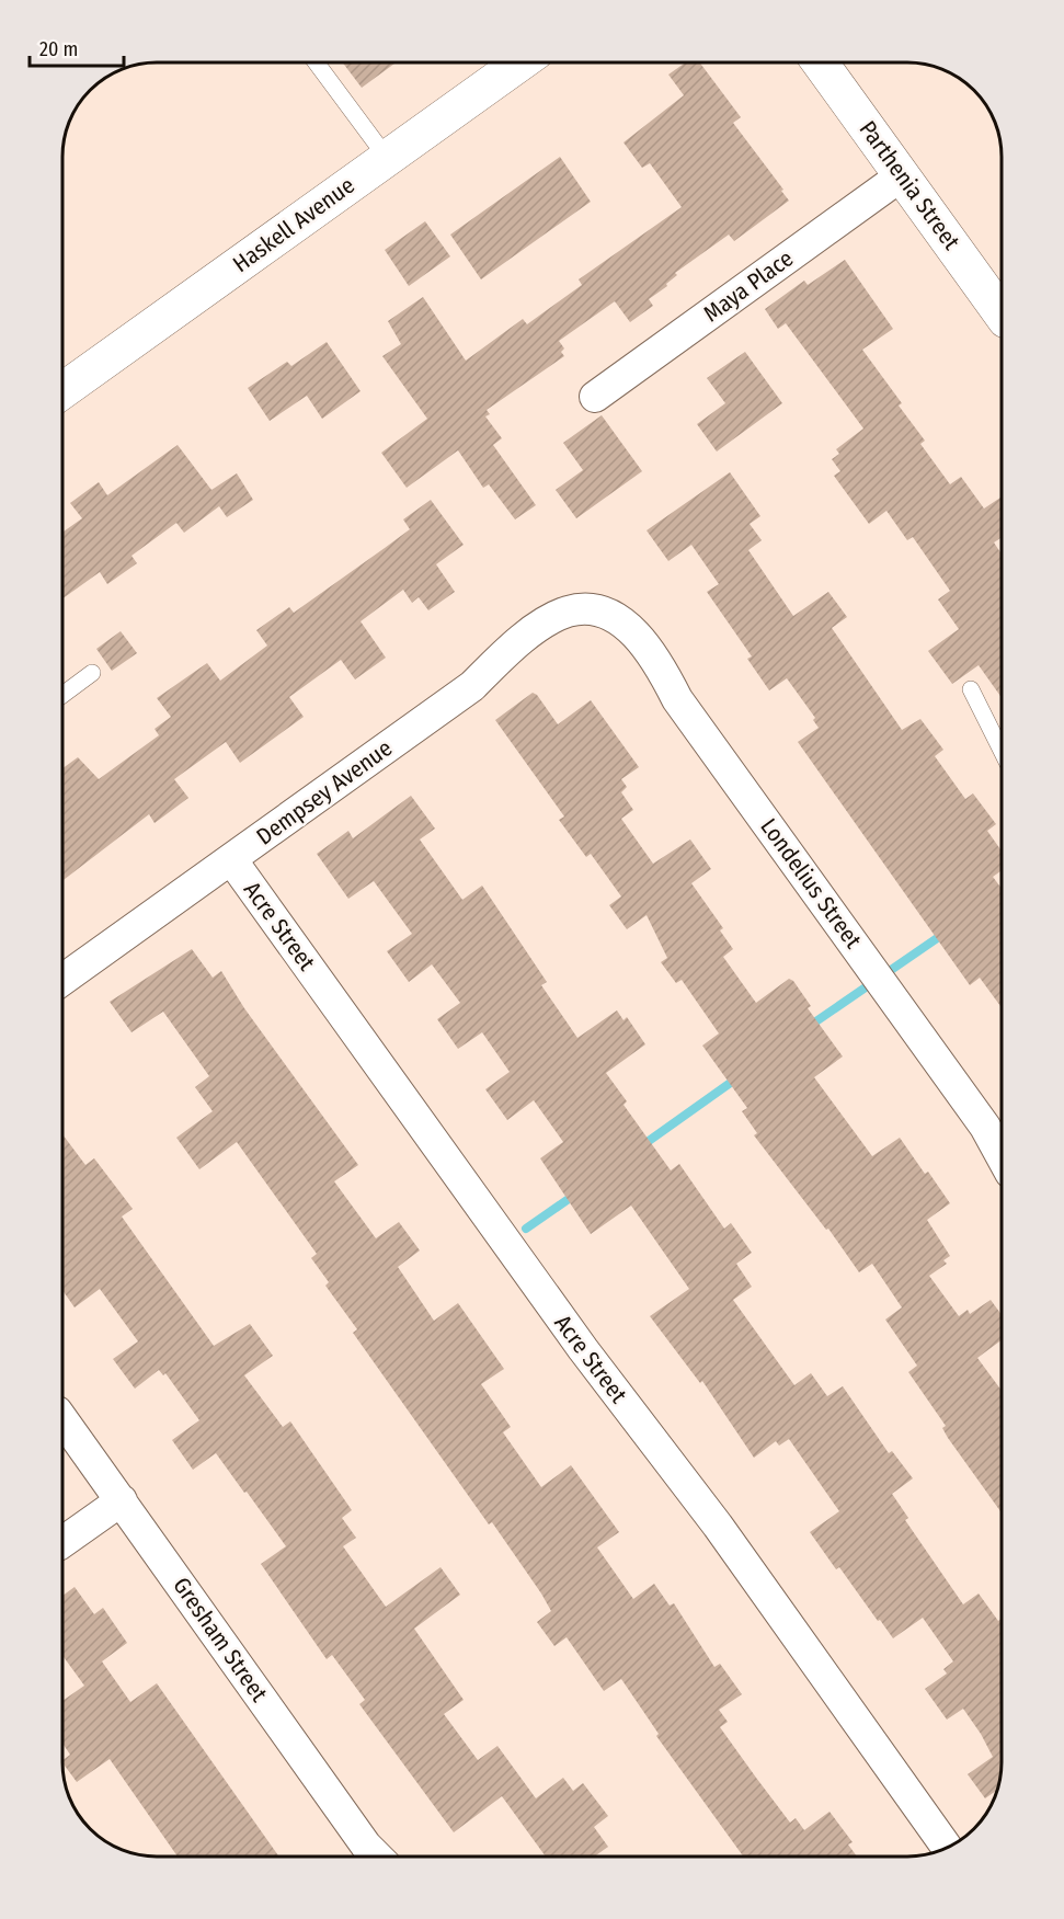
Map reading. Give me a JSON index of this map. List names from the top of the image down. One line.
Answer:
{"streets":{"main road":["Parthenia Street","Haskell Avenue"],"street":["Maya Place","Dempsey Avenue","Londelius Street","Acre Street","Gresham Street"]},"crossings":[["Parthenia Street","Maya Place"],["Dempsey Avenue","Londelius Street"],["Dempsey Avenue","Acre Street"]],"scale_bar":"20 m"}
